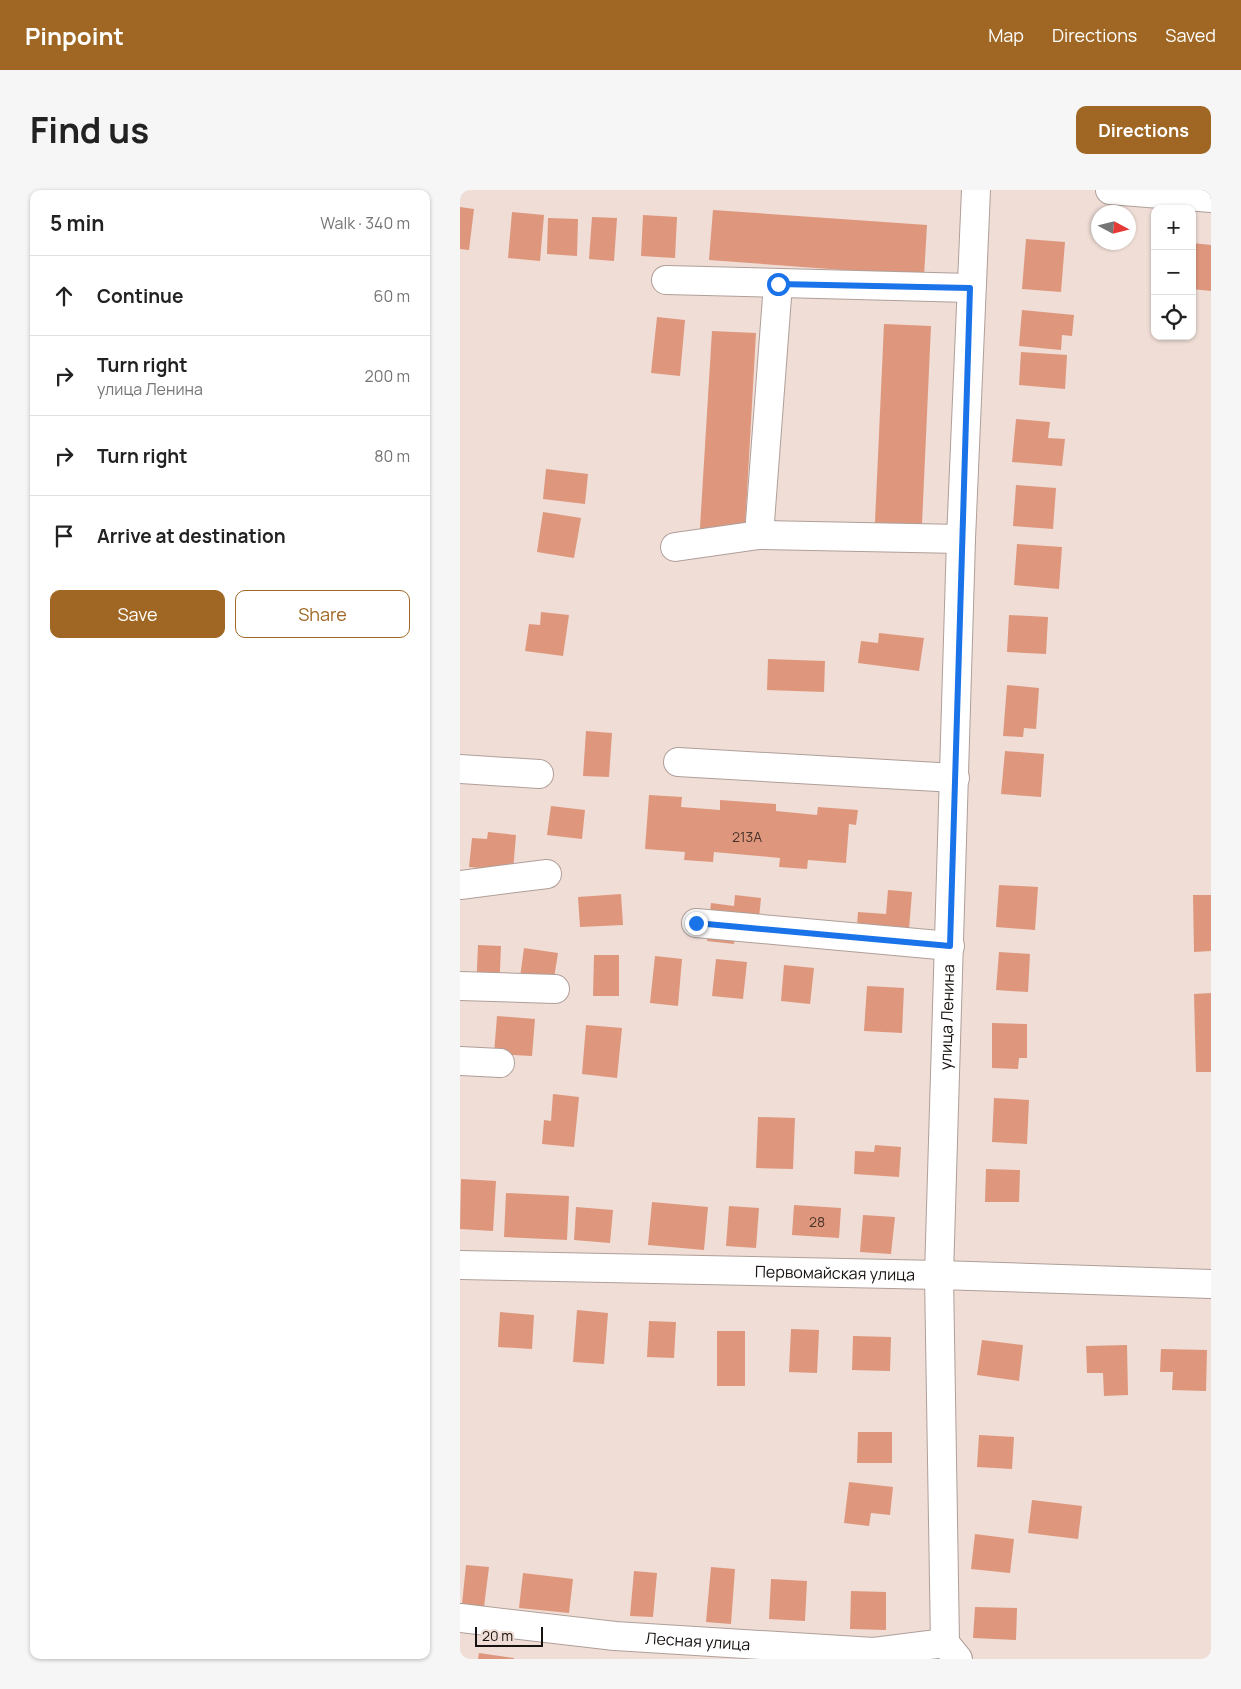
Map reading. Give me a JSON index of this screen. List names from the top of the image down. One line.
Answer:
{"streets":{"street":["улица Ленина","Первомайская улица","Лесная улица"]},"crossings":[["улица Ленина","Первомайская улица"],["улица Ленина","Лесная улица"]],"house_numbers":["213А","28"],"scale_bar":"20 m","north":"right","page":{"header":"Pinpoint","nav":["Map","Directions","Saved"],"title":"Find us","buttons":["Directions",["Save","Share"]],"heading":["5 min","Walk · 340 m"],"map_buttons":["+","−"],"list":[["Continue","60 m"],["Turn right","улица Ленина","200 m"],["Turn right","80 m"],"Arrive at destination"],"scale":"20 m"}}
